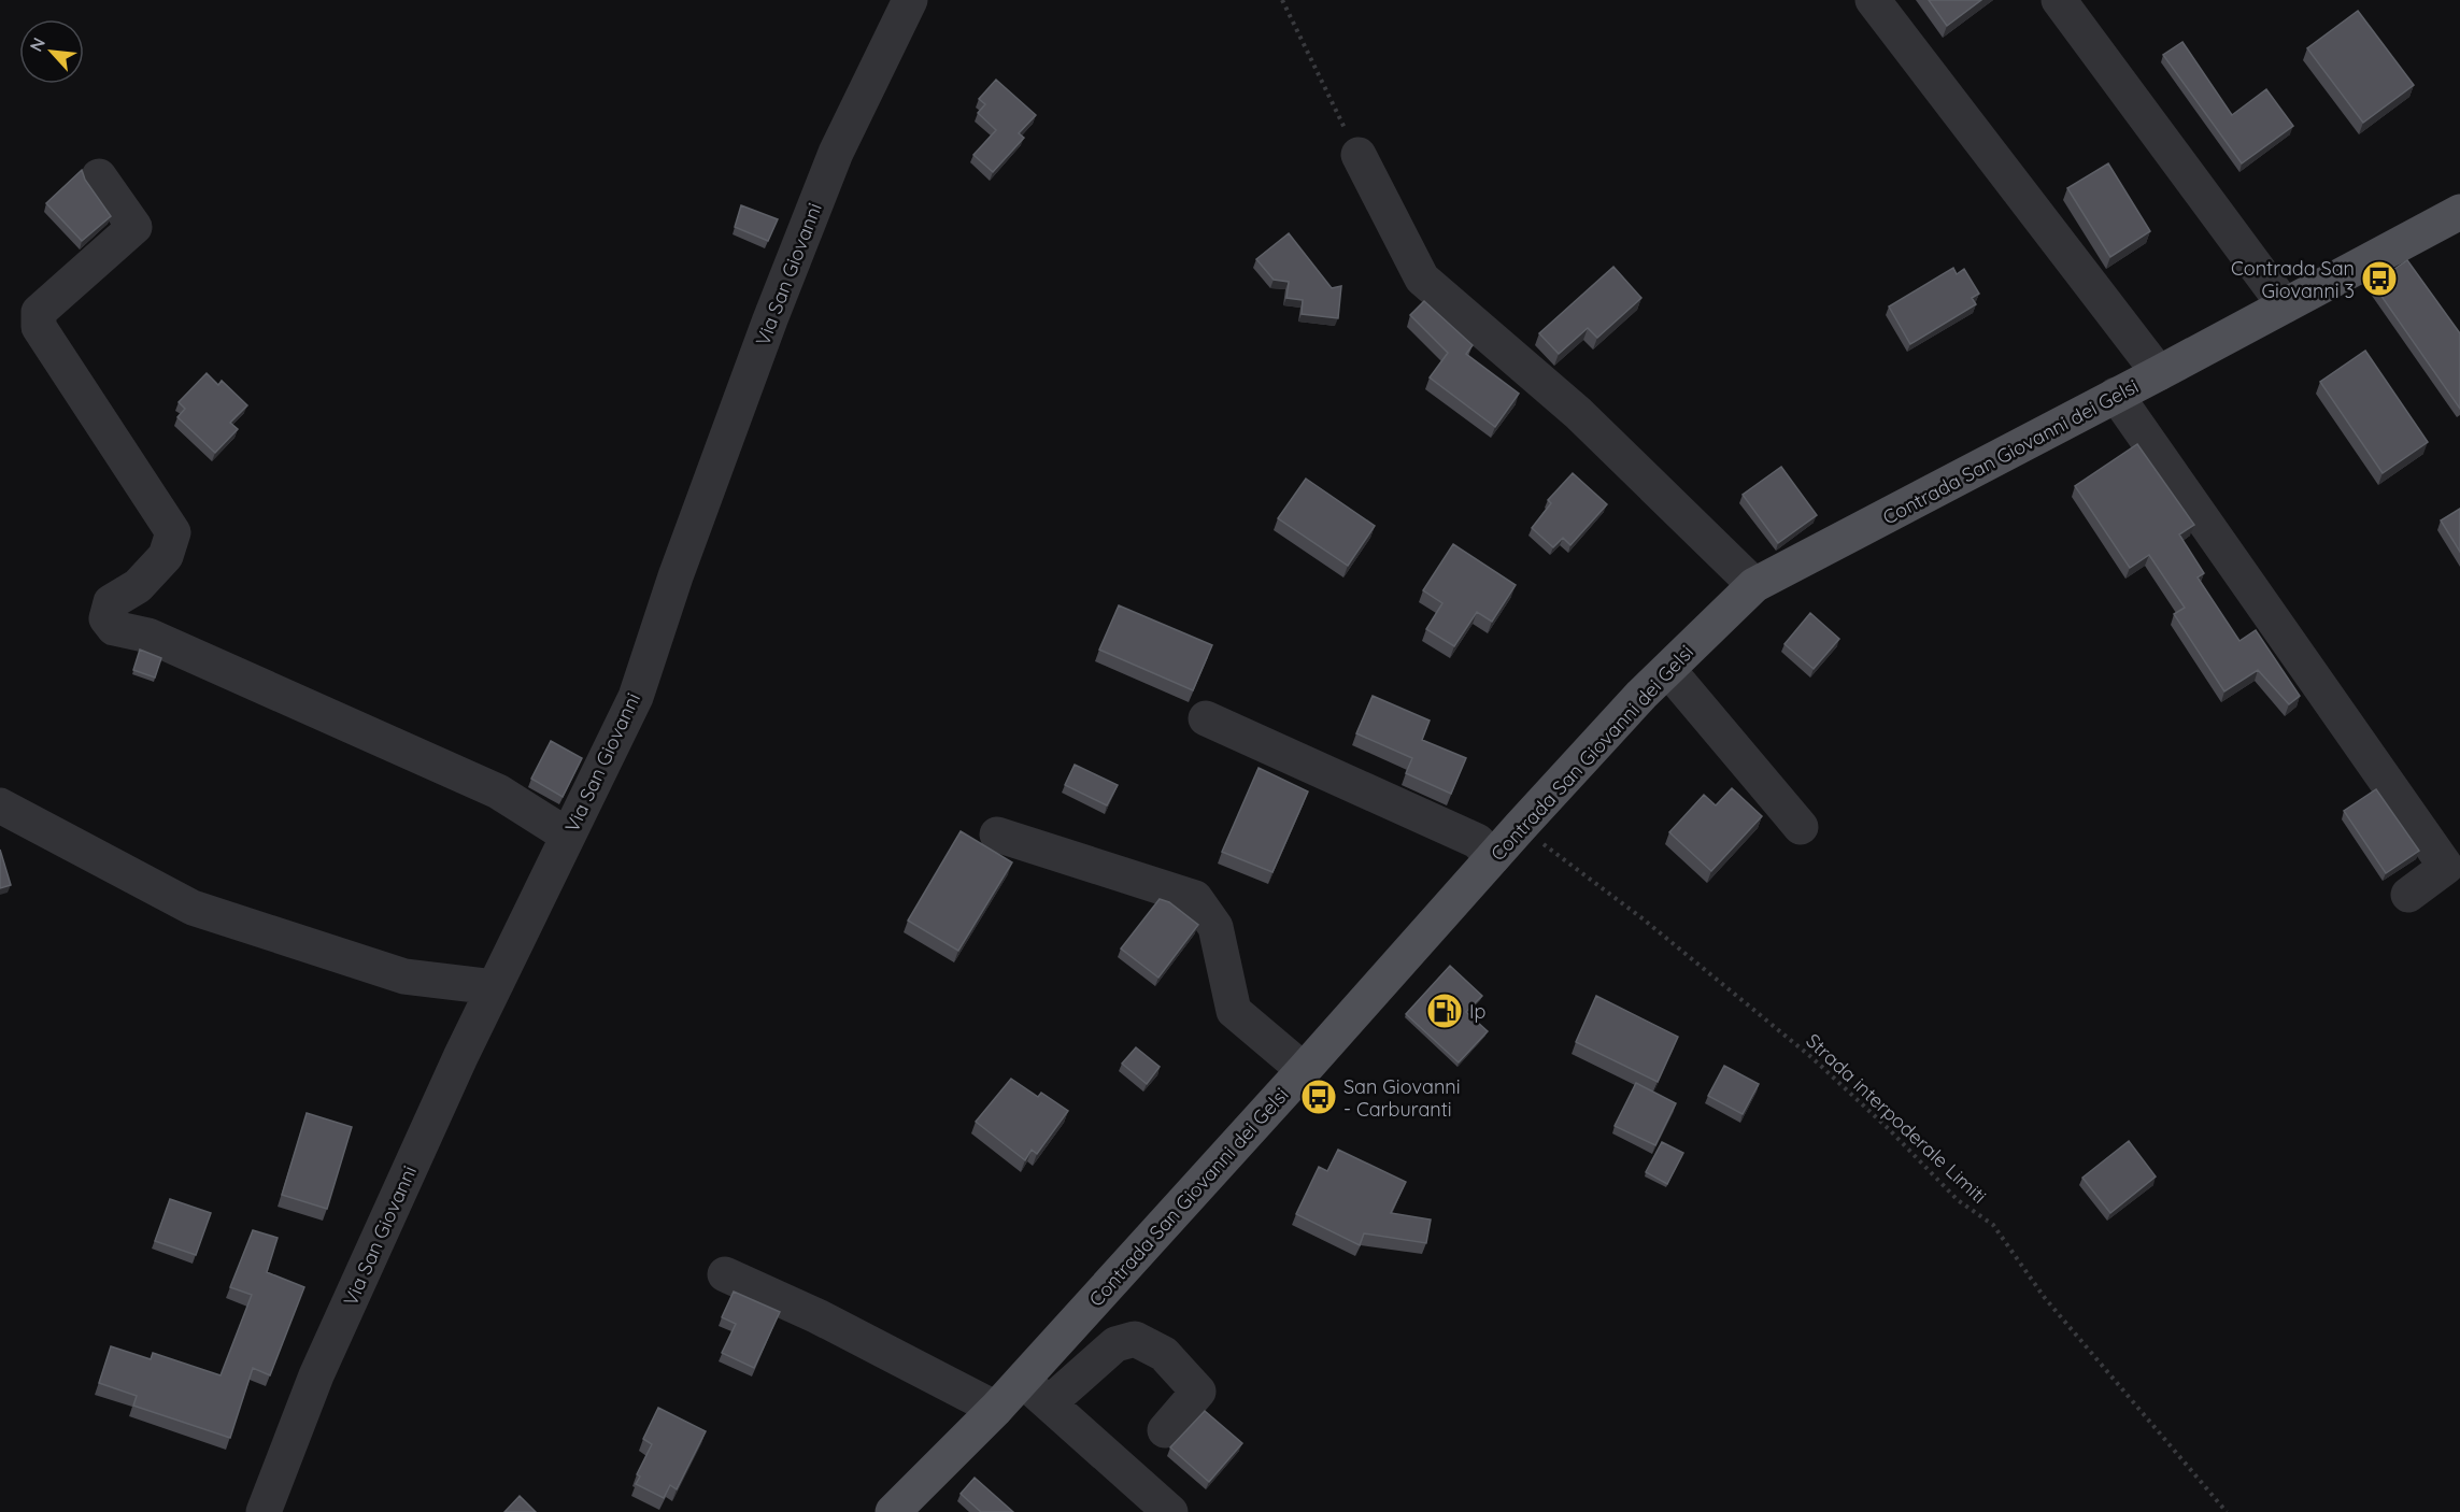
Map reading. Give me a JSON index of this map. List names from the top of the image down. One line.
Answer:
{"streets":{"main road":["Contrada San Giovanni dei Gelsi"],"street":["Via San Giovanni"],"path":["Strada interpoderale Limiti"]},"crossings":[["Contrada San Giovanni dei Gelsi","Strada interpoderale Limiti"]],"places":{"bus stop":["Contrada San Giovanni 3","San Giovanni - Carburanti"],"fuel station":["Ip"]},"north":"top left"}
